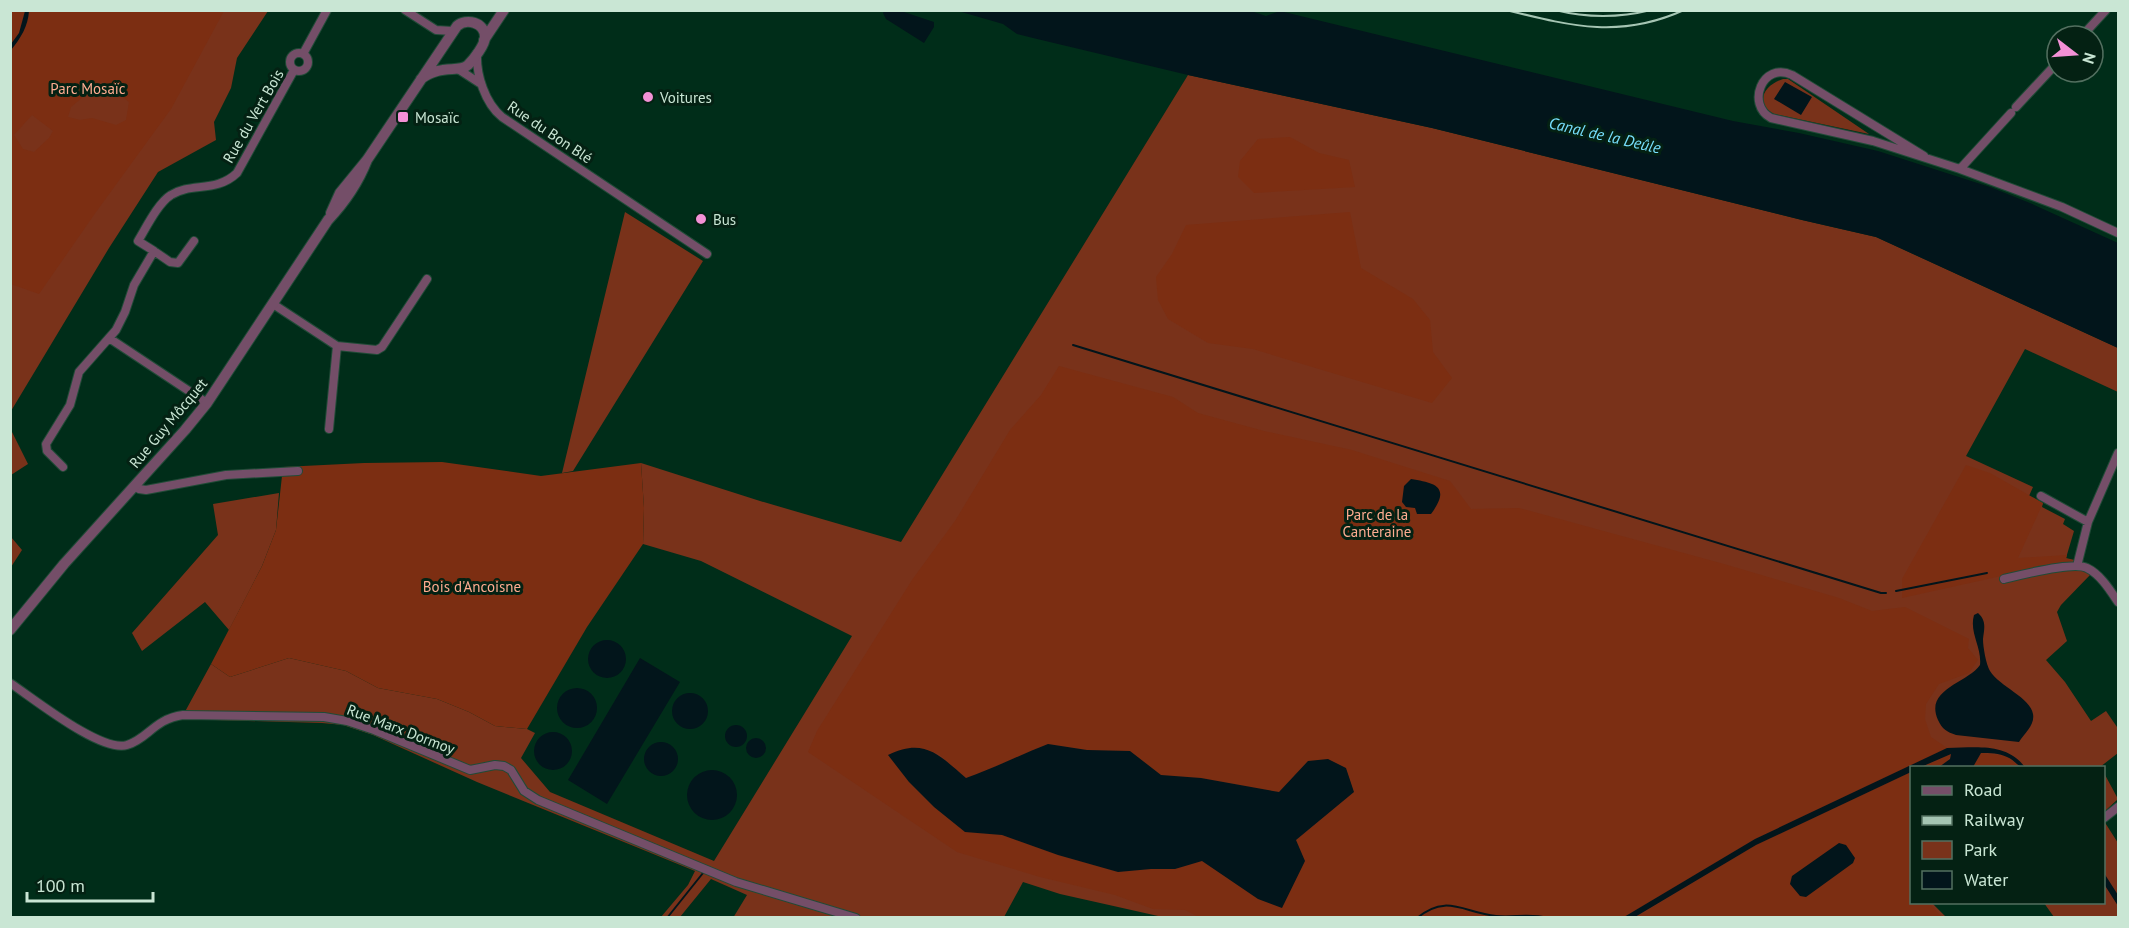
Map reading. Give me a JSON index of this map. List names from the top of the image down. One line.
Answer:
{"streets":{"street":["Rue du Vert Bois","Rue du Bon Blé","Rue Guy Môcquet","Rue Marx Dormoy"]},"crossings":[["Rue du Bon Blé","Rue Guy Môcquet"]],"water":["Canal de la Deûle"],"parks":["Parc Mosaïc","Parc de la Canteraine","Bois d'Ancoisne"],"places":{"other":["Voitures","Bus"],"transit":["Mosaïc"]},"legend":["Road","Railway","Park","Water"],"scale_bar":"100 m","north":"right"}
